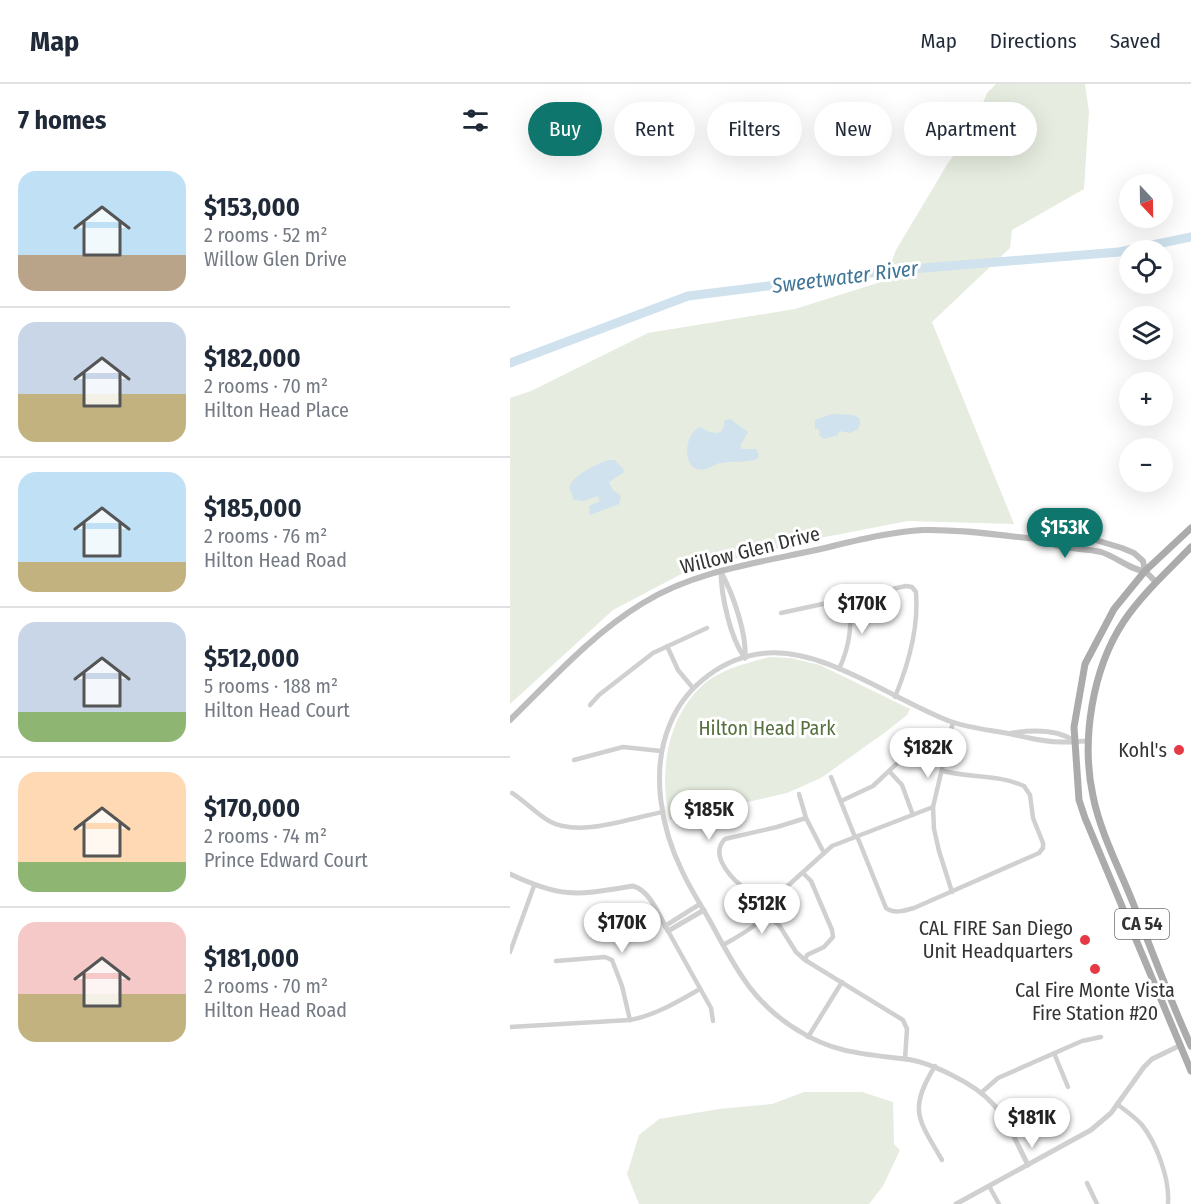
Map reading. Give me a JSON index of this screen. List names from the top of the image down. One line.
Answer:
{"streets":{"main road":["Willow Glen Drive","CA 54"]},"crossings":[["Willow Glen Drive","CA 54"]],"water":["Sweetwater River"],"parks":["Hilton Head Park"],"places":["Kohl's","CAL FIRE San Diego Unit Headquarters","Cal Fire Monte Vista Fire Station #20"],"north":"bottom","page":{"header":"Map","nav":["Map","Directions","Saved"],"heading":"7 homes","chip":["Buy","Rent","Filters","New","Apartment"],"list":[{"name":"$153,000","note":"2 rooms · 52 m² · Willow Glen Drive"},{"name":"$182,000","note":"2 rooms · 70 m² · Hilton Head Place"},{"name":"$185,000","note":"2 rooms · 76 m² · Hilton Head Road"},{"name":"$512,000","note":"5 rooms · 188 m² · Hilton Head Court"},{"name":"$170,000","note":"2 rooms · 74 m² · Prince Edward Court"},{"name":"$181,000","note":"2 rooms · 70 m² · Hilton Head Road"}],"map_buttons":["+","−"],"price":["$153K","$170K","$182K","$185K","$512K","$170K","$181K"]}}
